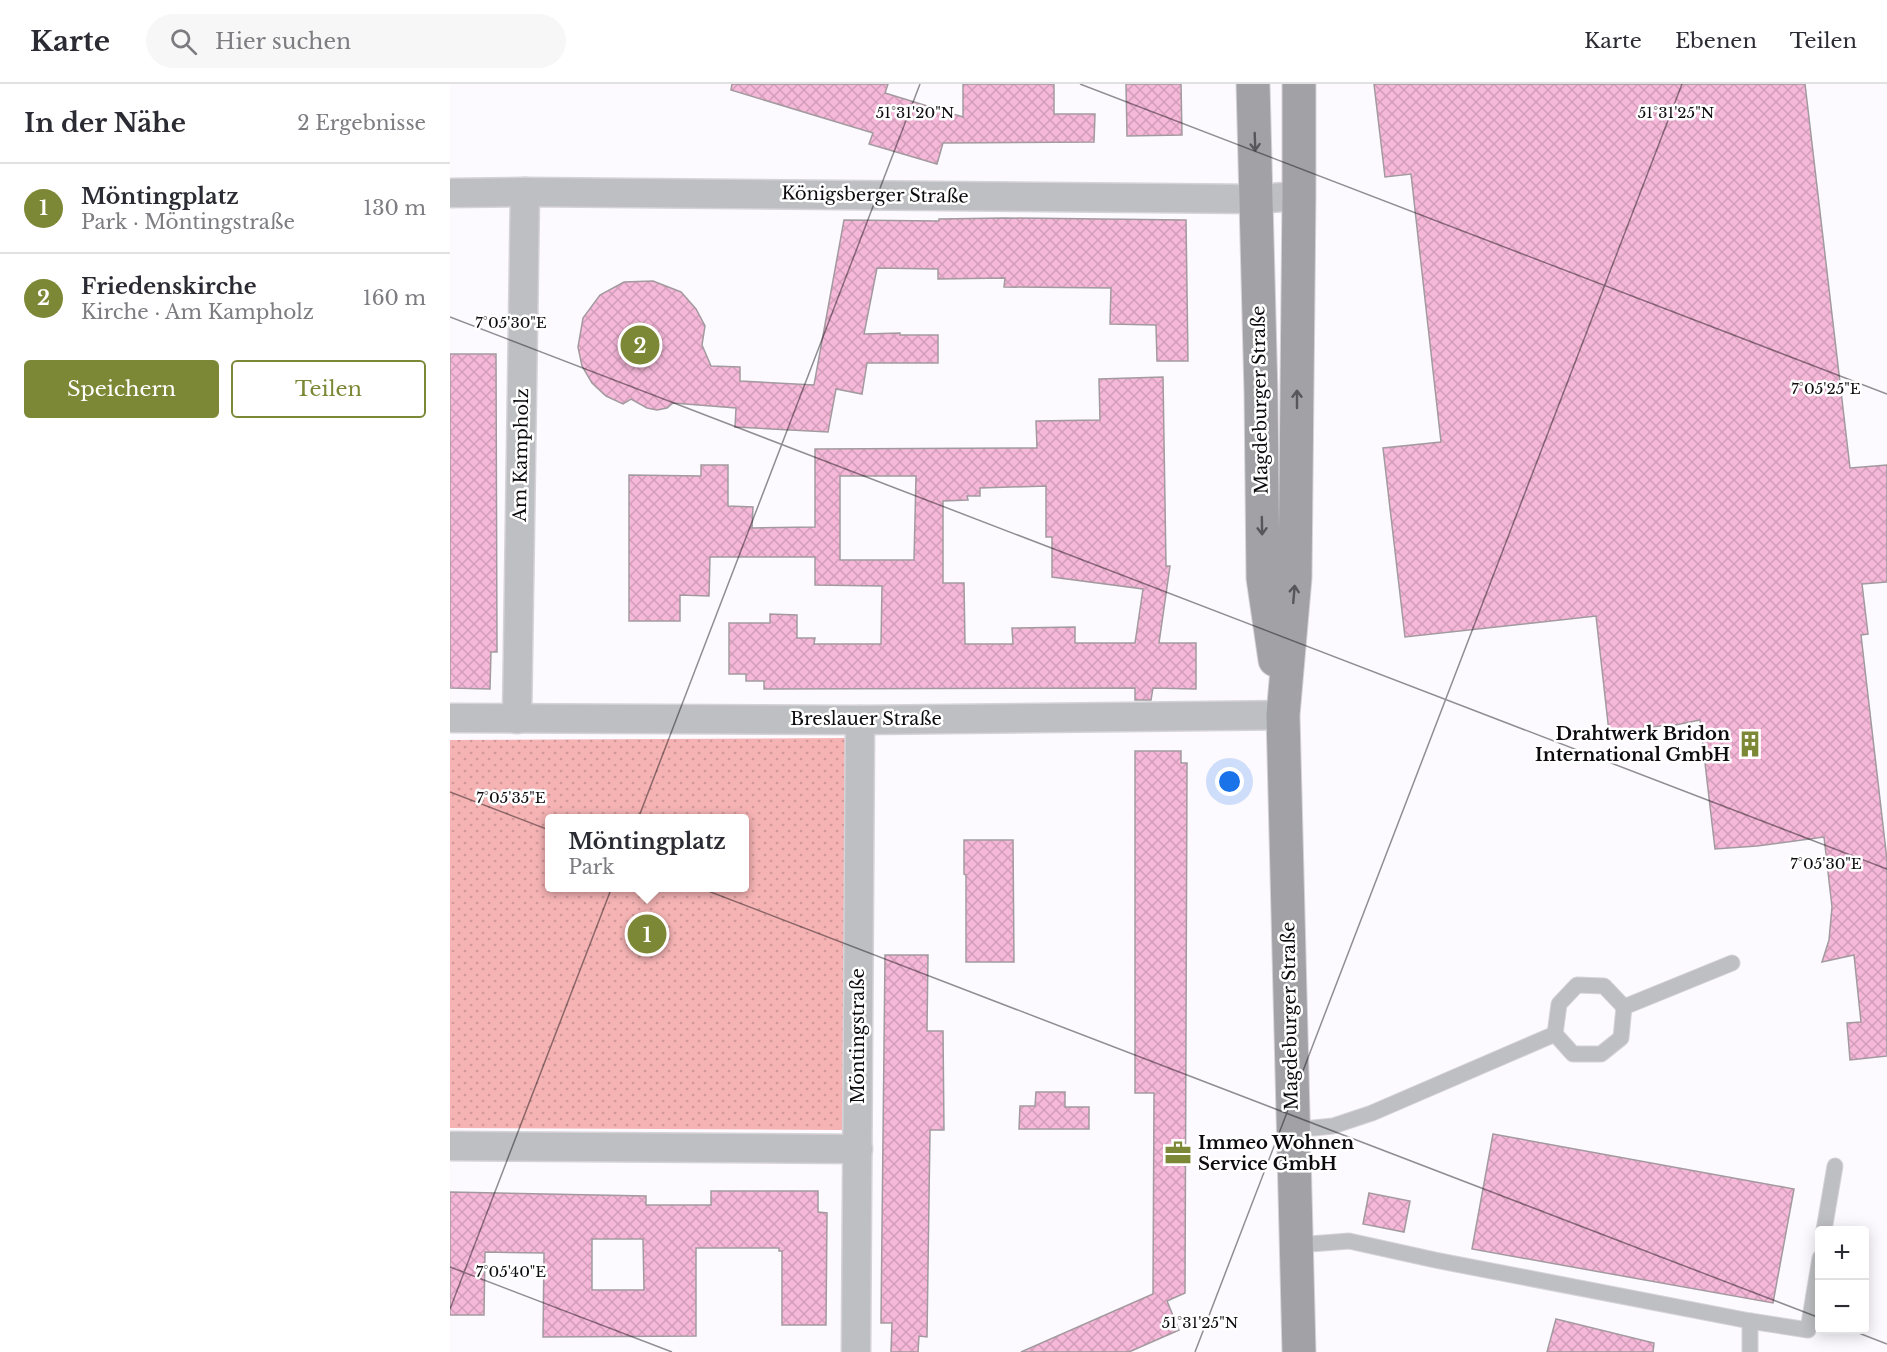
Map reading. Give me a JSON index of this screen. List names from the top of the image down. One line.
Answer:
{"streets":{"street":["Königsberger Straße","Magdeburger Straße","Am Kampholz","Breslauer Straße","Möntingstraße"]},"crossings":[["Königsberger Straße","Magdeburger Straße"],["Königsberger Straße","Am Kampholz"],["Magdeburger Straße","Breslauer Straße"],["Am Kampholz","Breslauer Straße"],["Breslauer Straße","Möntingstraße"]],"places":{"building":["Drahtwerk Bridon International GmbH"],"office":["Immeo Wohnen Service GmbH"]},"page":{"header":"Karte","search":"Hier suchen","nav":["Karte","Ebenen","Teilen"],"heading":["In der Nähe","2 Ergebnisse"],"list":[{"mark":"1","name":"Möntingplatz","note":"Park · Möntingstraße","value":"130 m"},{"mark":"2","name":"Friedenskirche","note":"Kirche · Am Kampholz","value":"160 m"}],"pins":["2","1"],"buttons":["Speichern","Teilen"],"popup":["Möntingplatz","Park"],"map_buttons":["+","−"]},"coordinates":["51°31'20\"N","51°31'25\"N","7°05'30\"E","7°05'25\"E","7°05'35\"E","7°05'40\"E"]}
